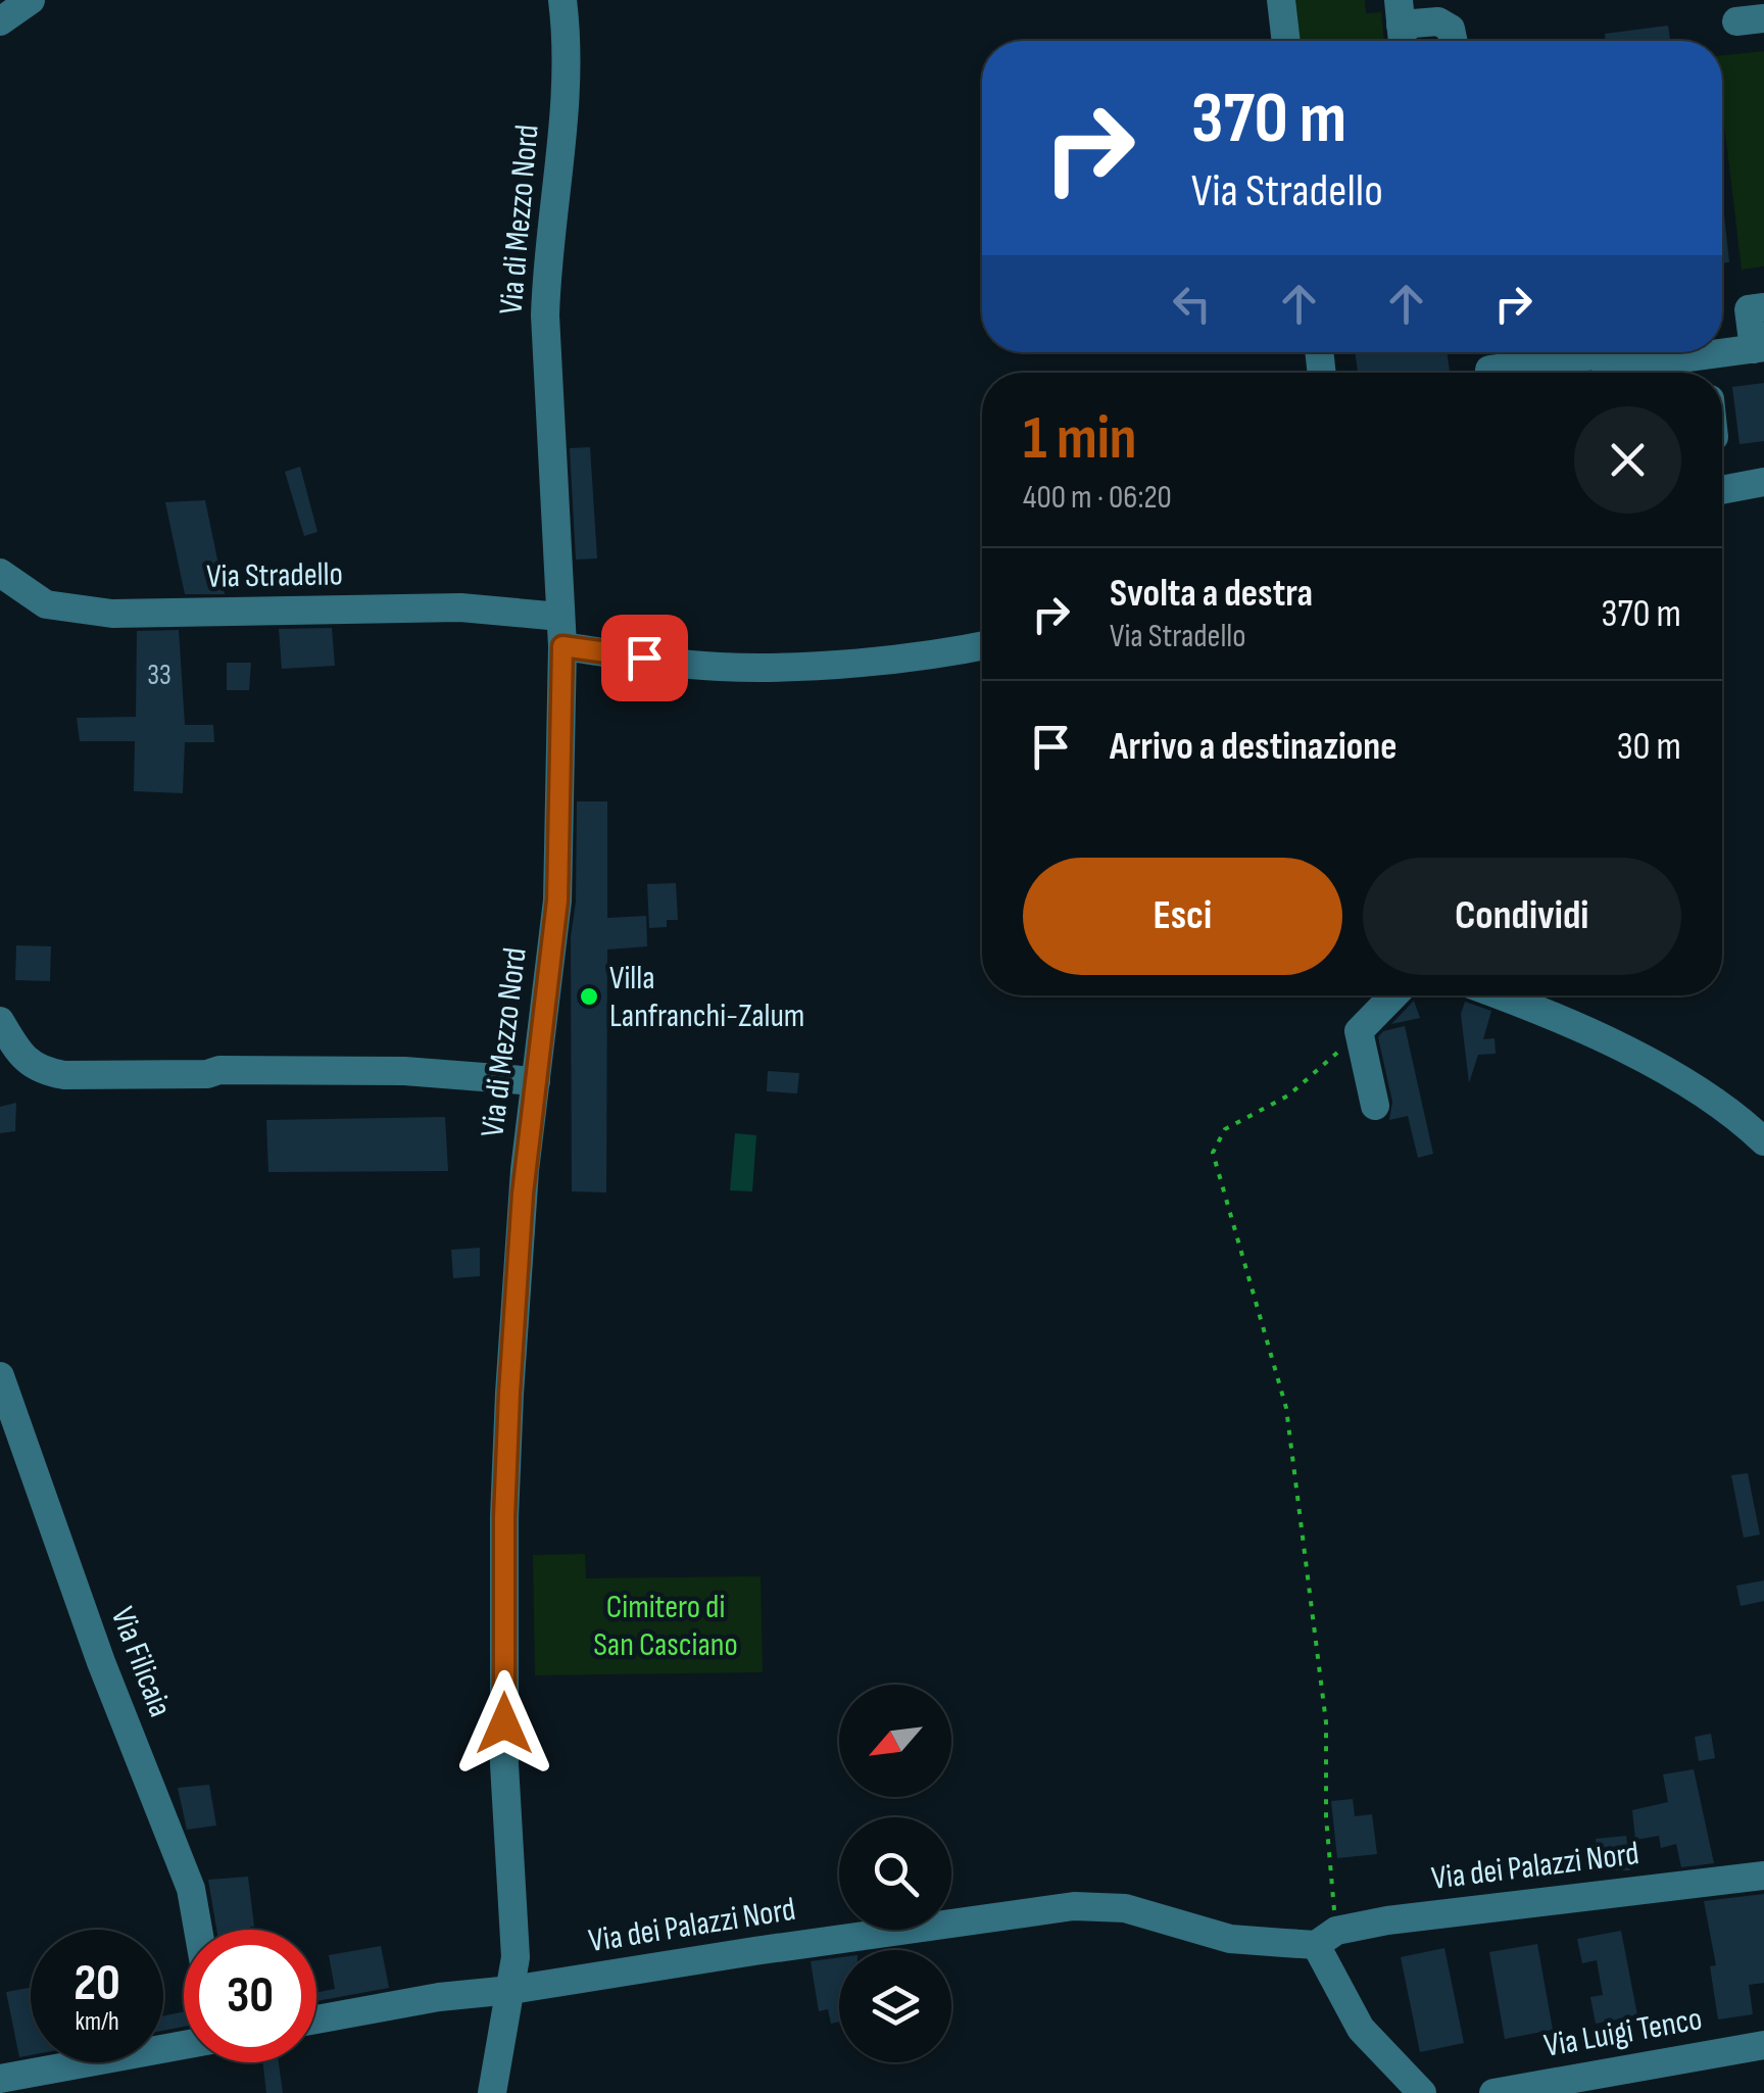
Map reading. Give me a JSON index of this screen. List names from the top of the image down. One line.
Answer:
{"streets":{"street":["Via di Mezzo Nord","Via Stradello","Via Filicaia","Via dei Palazzi Nord","Via Luigi Tenco"]},"crossings":[["Via di Mezzo Nord","Via Stradello"],["Via di Mezzo Nord","Via dei Palazzi Nord"]],"parks":["Cimitero di San Casciano"],"places":["Villa Lanfranchi-Zalum"],"house_numbers":["33"],"north":"bottom left","page":{"turn":["370 m","Via Stradello"],"heading":["1 min","400 m · 06:20"],"list":[{"name":"Svolta a destra","note":"Via Stradello","value":"370 m"},{"name":"Arrivo a destinazione","value":"30 m"}],"buttons":["Esci","Condividi"],"speed":"20 km/h","limit":"30"}}
